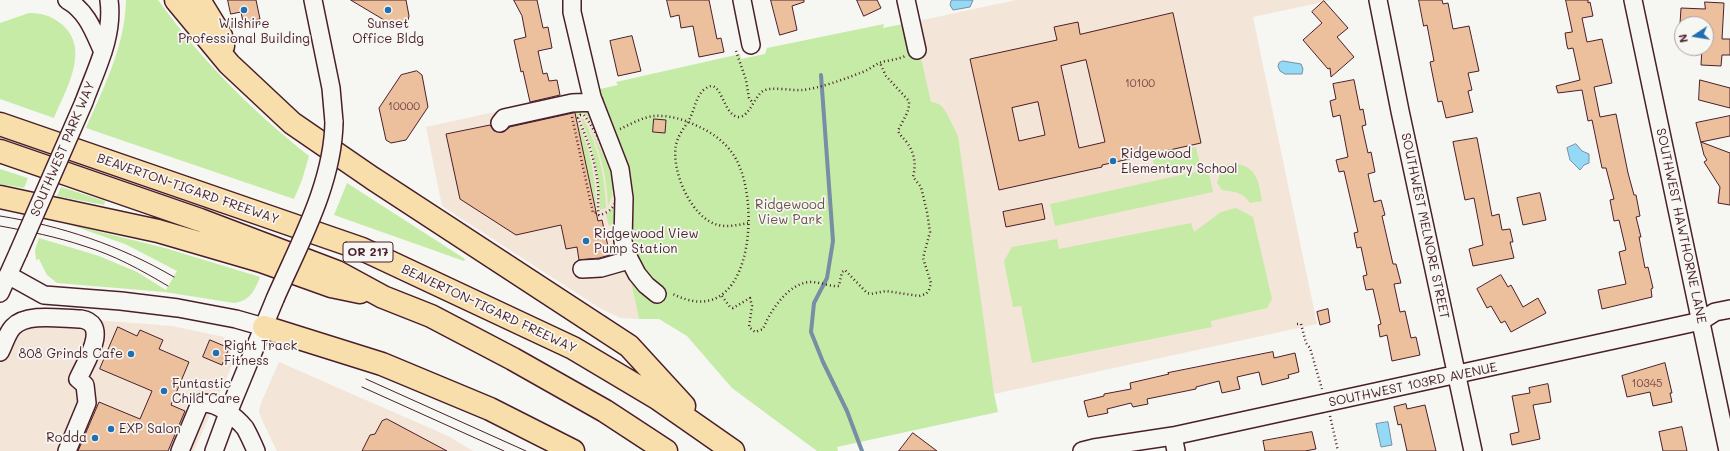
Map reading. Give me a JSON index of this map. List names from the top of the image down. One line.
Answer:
{"streets":{"highway":["BEAVERTON-TIGARD FREEWAY","OR 217"],"street":["SOUTHWEST PARK WAY","SOUTHWEST MELNORE STREET","SOUTHWEST HAWTHORNE LANE","SOUTHWEST 103RD AVENUE"]},"crossings":[["SOUTHWEST MELNORE STREET","SOUTHWEST 103RD AVENUE"],["SOUTHWEST HAWTHORNE LANE","SOUTHWEST 103RD AVENUE"]],"parks":["Ridgewood View Park"],"places":["Wilshire Professional Building","Sunset Office Bldg","Ridgewood Elementary School","Ridgewood View Pump Station","Right Track Fitness","808 Grinds Cafe","Funtastic Child Care","EXP Salon","Rodda"],"house_numbers":["10100","10000","10345"],"north":"left"}
